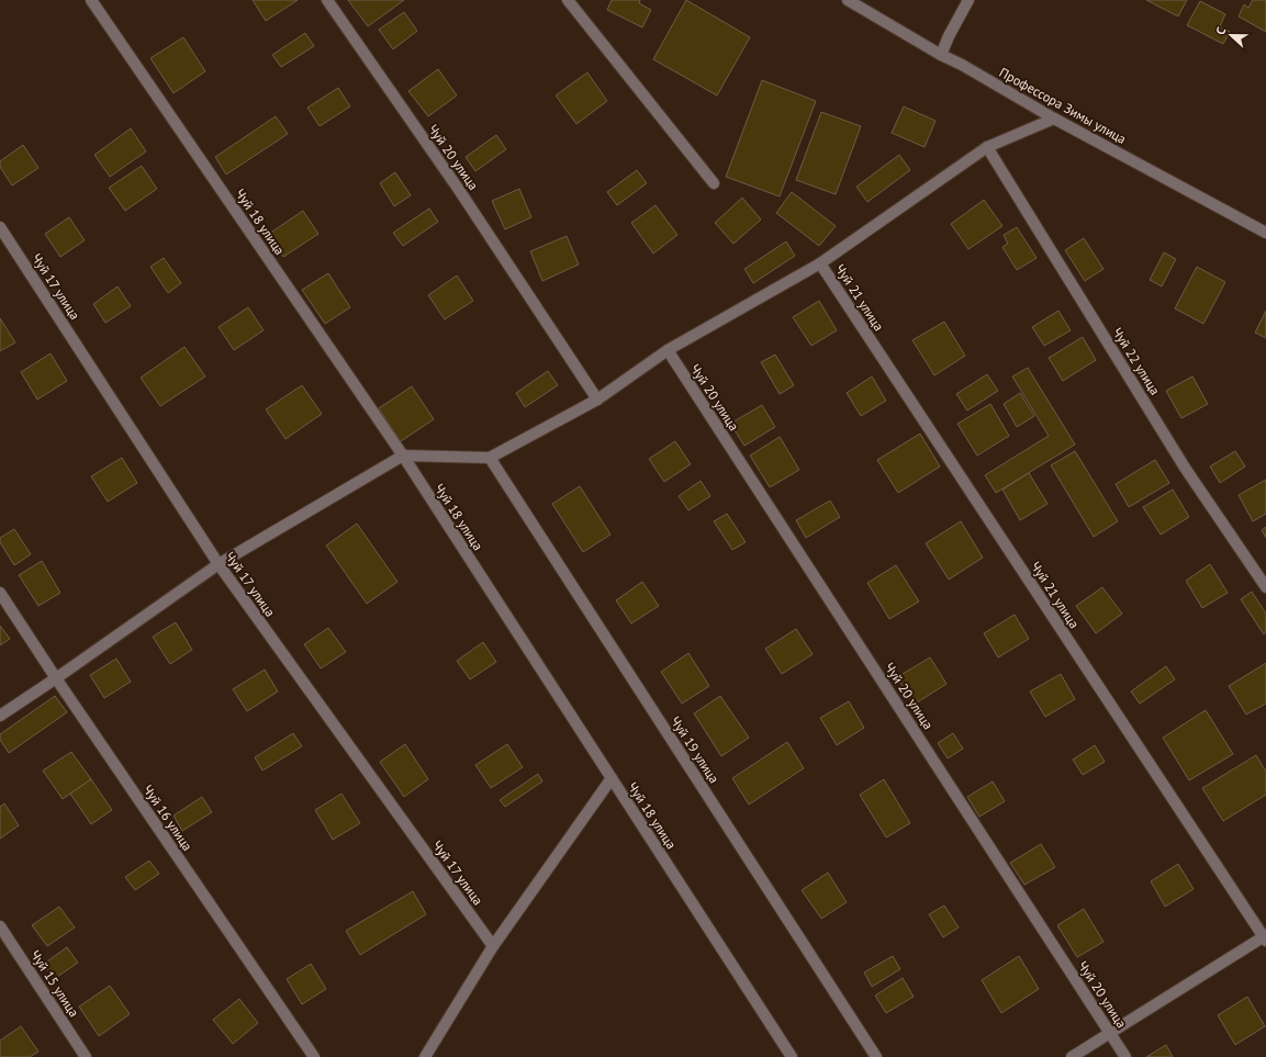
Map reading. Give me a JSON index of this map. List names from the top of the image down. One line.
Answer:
{"streets":{"street":["Профессора Зимы улица","Чуй 20 улица","Чуй 18 улица","Чуй 17 улица","Чуй 21 улица","Чуй 22 улица","Чуй 19 улица","Чуй 16 улица","Чуй 15 улица"]},"north":"left"}
